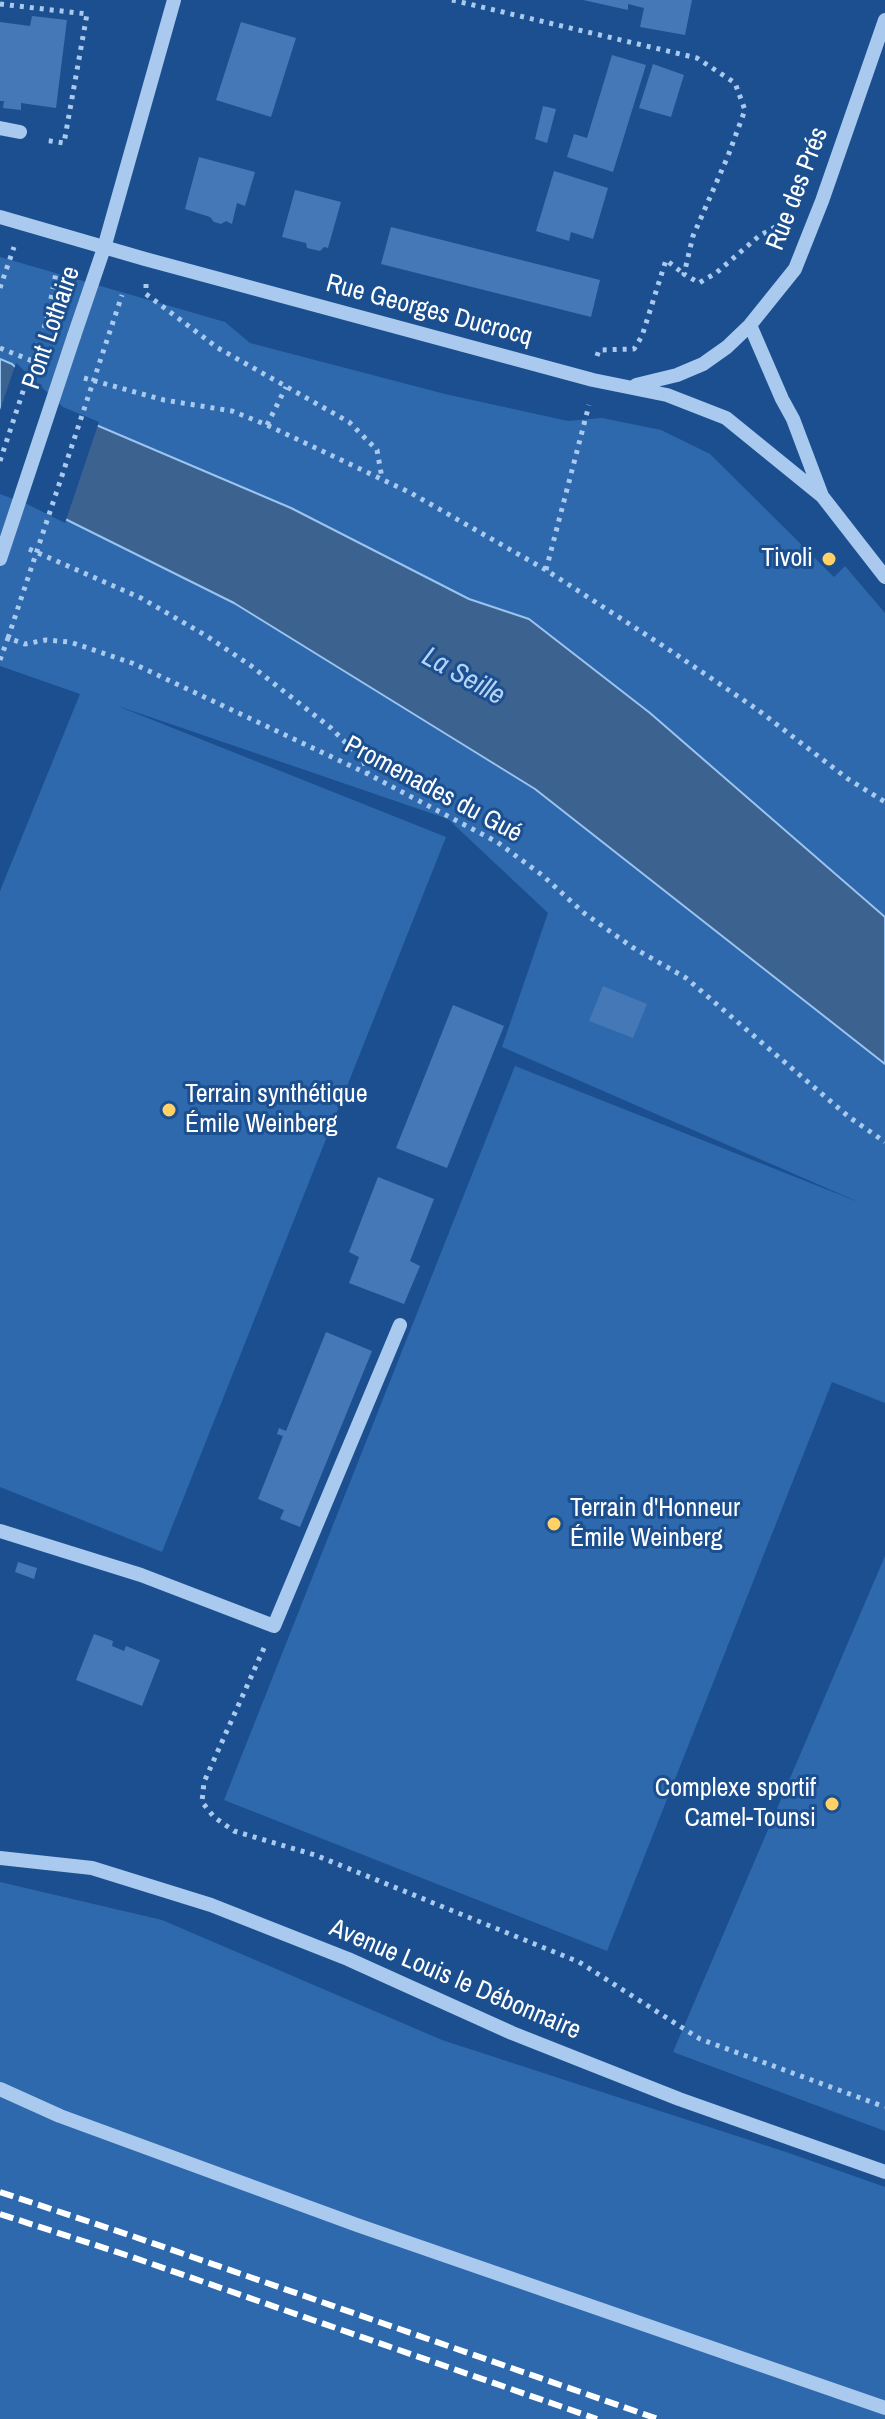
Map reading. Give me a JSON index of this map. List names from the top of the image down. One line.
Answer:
{"streets":{"street":["Rue des Prés","Rue Georges Ducrocq","Pont Lothaire","Avenue Louis le Débonnaire"],"path":["Promenades du Gué"]},"crossings":[["Rue des Prés","Rue Georges Ducrocq"],["Rue Georges Ducrocq","Pont Lothaire"]],"water":["La Seille"],"places":["Tivoli","Terrain synthétique Émile Weinberg","Terrain d'Honneur Émile Weinberg","Complexe sportif Camel-Tounsi"]}
